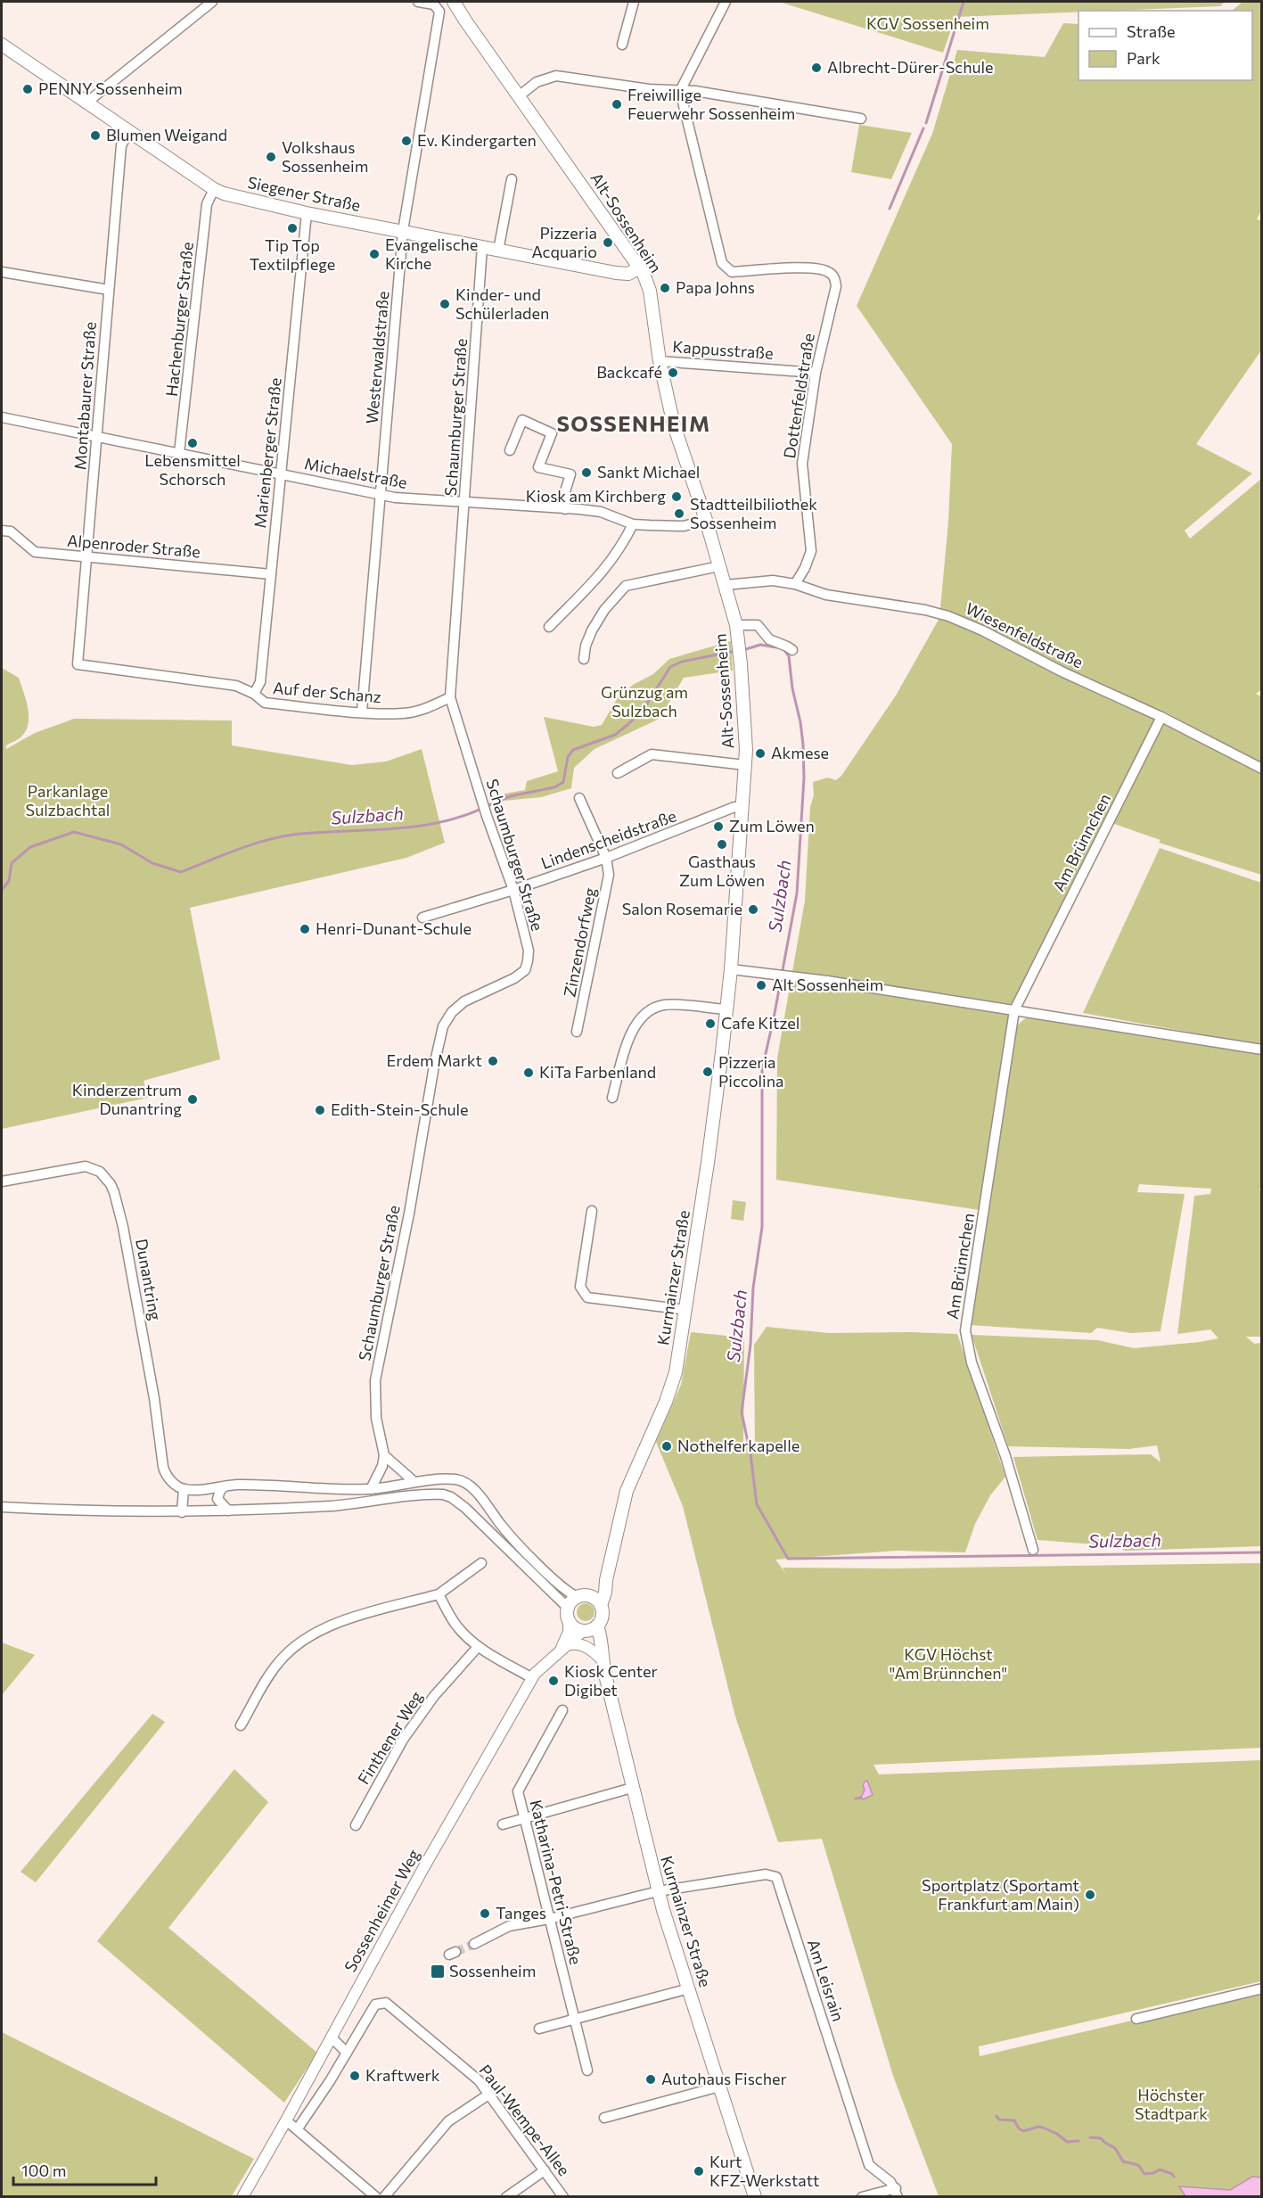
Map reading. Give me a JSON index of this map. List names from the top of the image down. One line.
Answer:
{"streets":{"main road":["Siegener Straße","Alt-Sossenheim","Kurmainzer Straße"],"street":["Hachenburger Straße","Kappusstraße","Westerwaldstraße","Montabaurer Straße","Dottenfeldstraße","Schaumburger Straße","Marienberger Straße","Michaelstraße","Alpenroder Straße","Wiesenfeldstraße","Auf der Schanz","Lindenscheidstraße","Am Brünnchen","Zinzendorfweg","Dunantring","Finthener Weg","Katharina-Petri-Straße","Sossenheimer Weg","Am Leisrain","Paul-Wempe-Allee"]},"crossings":[["Siegener Straße","Alt-Sossenheim"],["Siegener Straße","Hachenburger Straße"],["Siegener Straße","Westerwaldstraße"],["Siegener Straße","Montabaurer Straße"],["Siegener Straße","Schaumburger Straße"],["Siegener Straße","Marienberger Straße"],["Alt-Sossenheim","Kappusstraße"],["Alt-Sossenheim","Michaelstraße"],["Alt-Sossenheim","Wiesenfeldstraße"],["Alt-Sossenheim","Lindenscheidstraße"],["Alt-Sossenheim","Kurmainzer Straße"],["Hachenburger Straße","Michaelstraße"],["Kappusstraße","Dottenfeldstraße"],["Westerwaldstraße","Michaelstraße"],["Westerwaldstraße","Auf der Schanz"],["Montabaurer Straße","Michaelstraße"],["Montabaurer Straße","Alpenroder Straße"],["Montabaurer Straße","Auf der Schanz"],["Dottenfeldstraße","Wiesenfeldstraße"],["Schaumburger Straße","Michaelstraße"],["Schaumburger Straße","Auf der Schanz"],["Schaumburger Straße","Lindenscheidstraße"],["Marienberger Straße","Michaelstraße"],["Marienberger Straße","Alpenroder Straße"],["Marienberger Straße","Auf der Schanz"],["Wiesenfeldstraße","Am Brünnchen"],["Lindenscheidstraße","Zinzendorfweg"],["Kurmainzer Straße","Sossenheimer Weg"],["Kurmainzer Straße","Am Leisrain"]],"districts":["SOSSENHEIM"],"water":["Sulzbach"],"parks":["KGV Sossenheim","Grünzug am Sulzbach","Parkanlage Sulzbachtal","KGV Höchst \"Am Brünnchen\"","Höchster Stadtpark"],"places":{"other":["Albrecht-Dürer-Schule","PENNY Sossenheim","Freiwillige Feuerwehr Sossenheim","Blumen Weigand","Ev. Kindergarten","Volkshaus Sossenheim","Tip Top Textilpflege","Pizzeria Acquario","Evangelische Kirche","Papa Johns","Kinder- und Schülerladen","Backcafé","Lebensmittel Schorsch","Sankt Michael","Kiosk am Kirchberg","Stadtteilbiliothek Sossenheim","Akmese","Zum Löwen","Gasthaus Zum Löwen","Salon Rosemarie","Henri-Dunant-Schule","Alt Sossenheim","Cafe Kitzel","Erdem Markt","Pizzeria Piccolina","KiTa Farbenland","Kinderzentrum Dunantring","Edith-Stein-Schule","Nothelferkapelle","Kiosk Center Digibet","Sportplatz (Sportamt Frankfurt am Main)","Tanges","Kraftwerk","Autohaus Fischer","Kurt KFZ-Werkstatt"],"transit":["Sossenheim"]},"legend":["Straße","Park"],"scale_bar":"100 m"}
